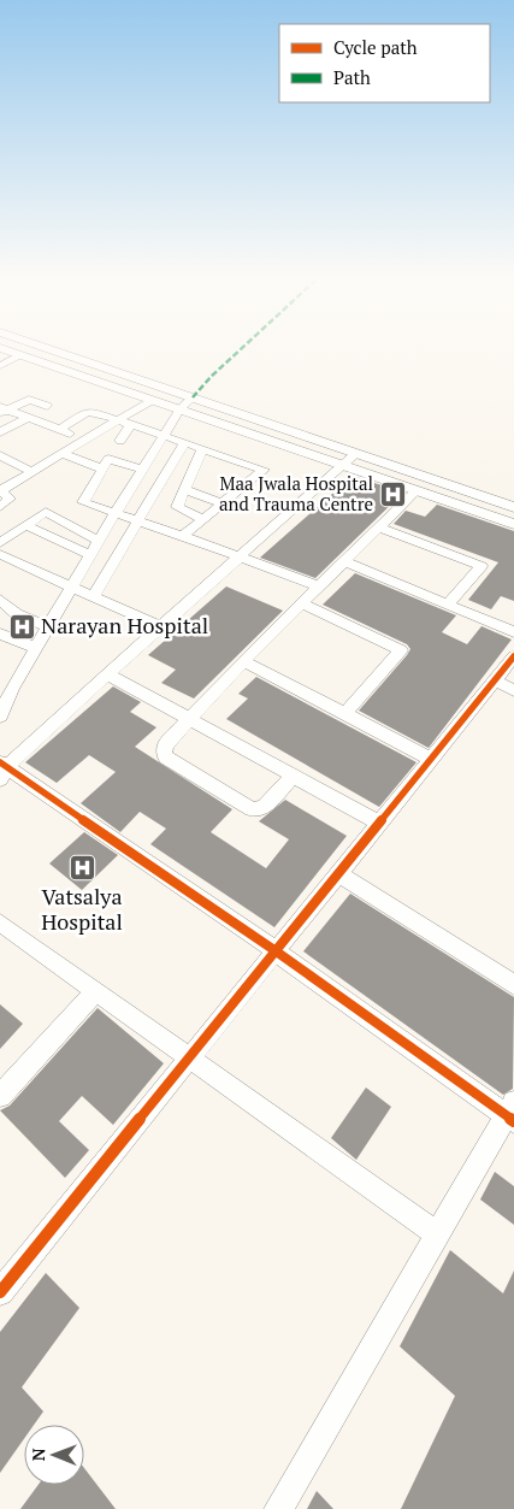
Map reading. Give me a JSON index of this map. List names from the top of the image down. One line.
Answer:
{"places":{"hospital":["Maa Jwala Hospital and Trauma Centre","Narayan Hospital","Vatsalya Hospital"]},"legend":["Cycle path","Path"],"north":"left"}
